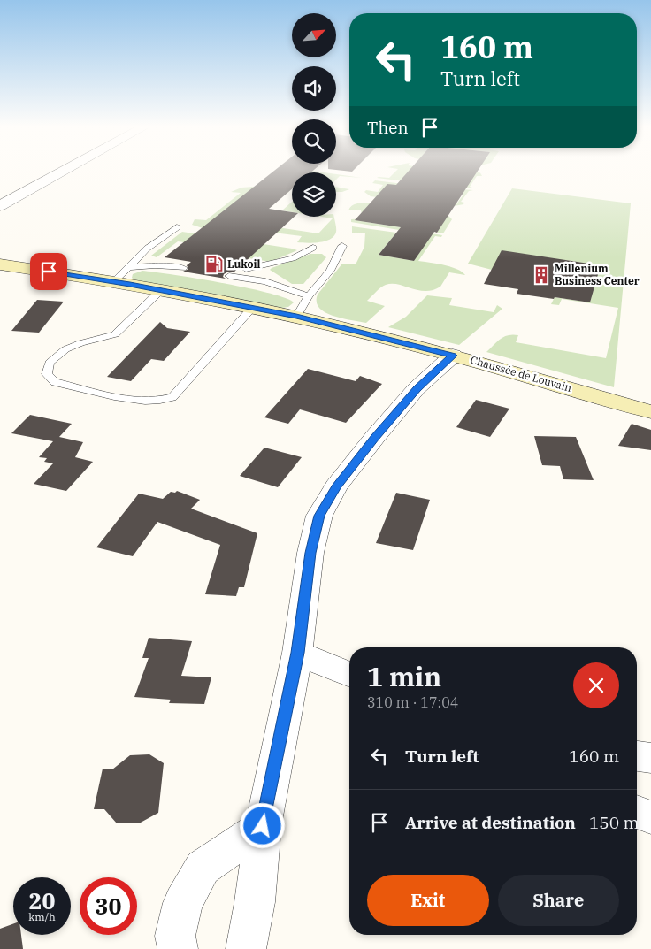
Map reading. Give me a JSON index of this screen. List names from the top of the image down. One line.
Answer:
{"streets":{"main road":["Chaussée de Louvain"]},"places":{"fuel station":["Lukoil"],"building":["Millenium Business Center"]},"north":"top right","page":{"turn":["160 m","Turn left"],"then":"Then","heading":["1 min","310 m · 17:04"],"list":[{"name":"Turn left","value":"160 m"},{"name":"Arrive at destination","value":"150 m"}],"buttons":["Exit","Share"],"speed":"20 km/h","limit":"30"}}
